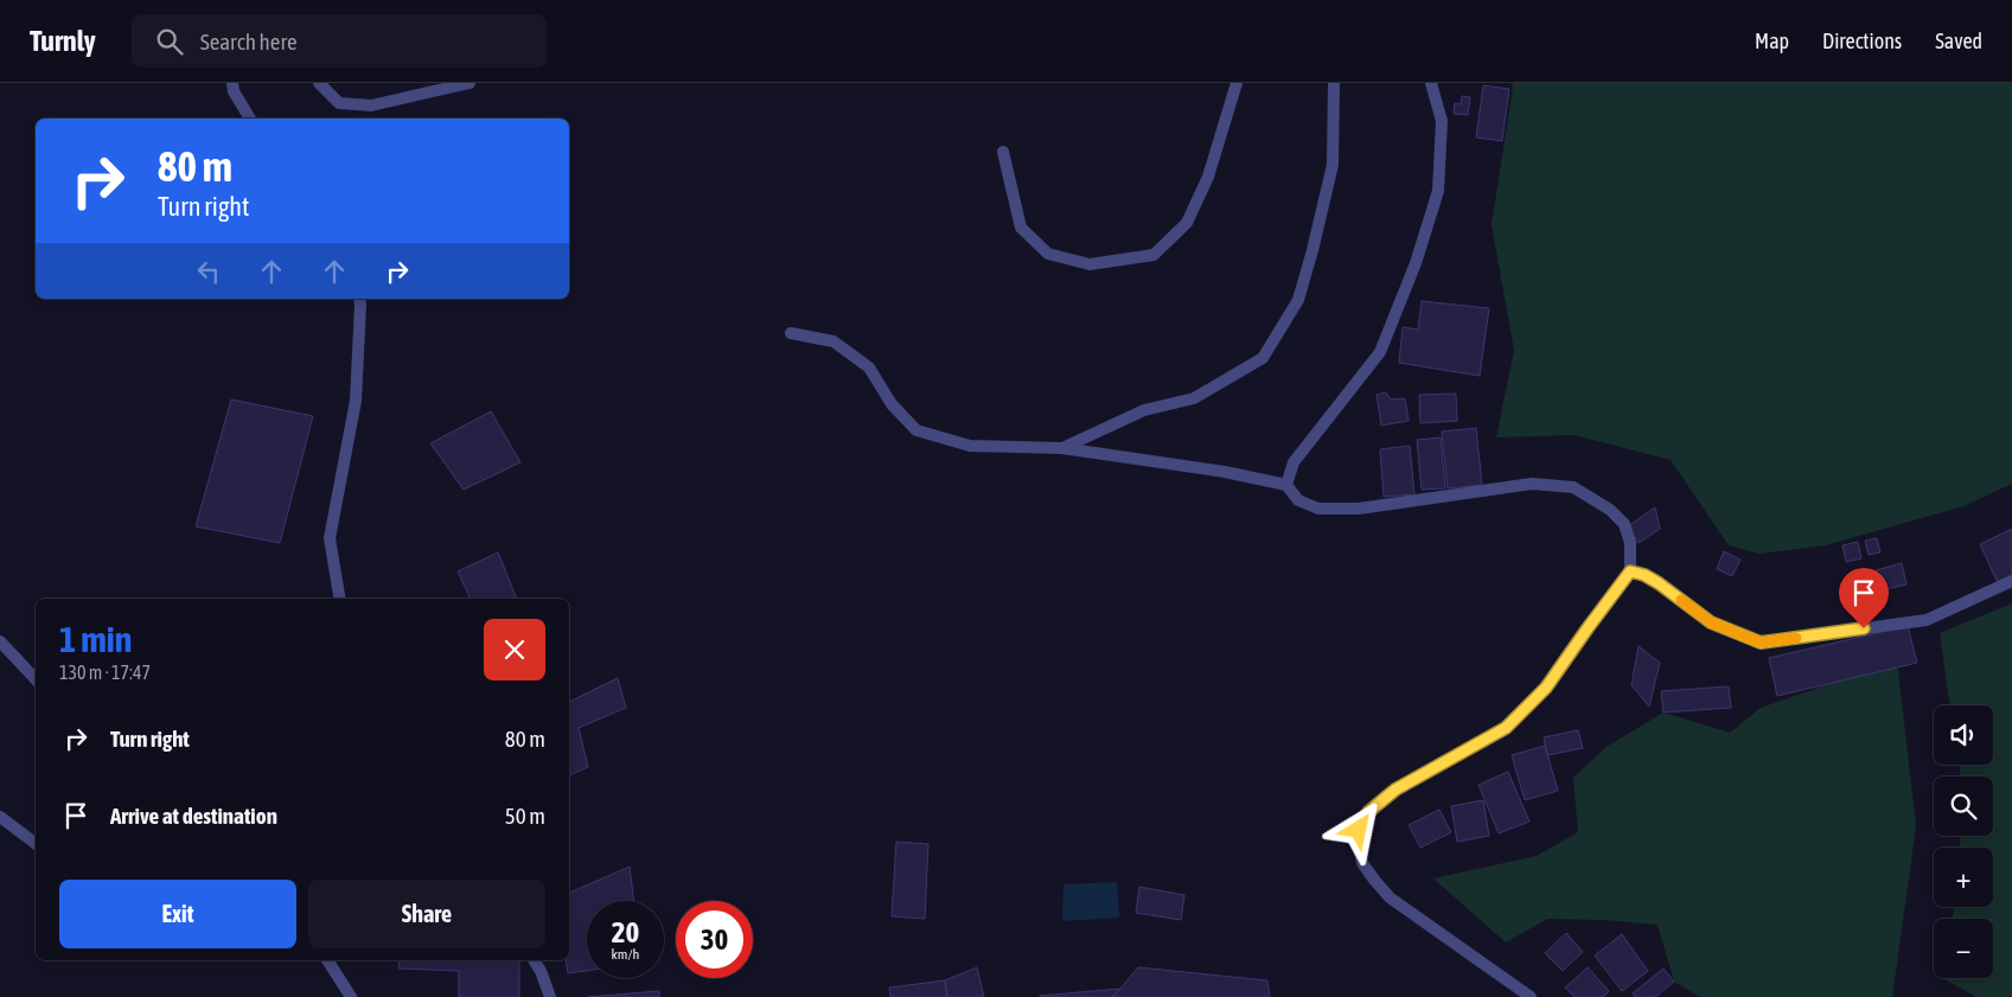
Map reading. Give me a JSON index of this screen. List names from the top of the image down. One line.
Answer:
{"page":{"header":"Turnly","search":"Search here","nav":["Map","Directions","Saved"],"turn":["80 m","Turn right"],"heading":["1 min","130 m · 17:47"],"list":[{"name":"Turn right","value":"80 m"},{"name":"Arrive at destination","value":"50 m"}],"map_buttons":["+","−"],"buttons":["Exit","Share"],"speed":"20 km/h","limit":"30"}}
